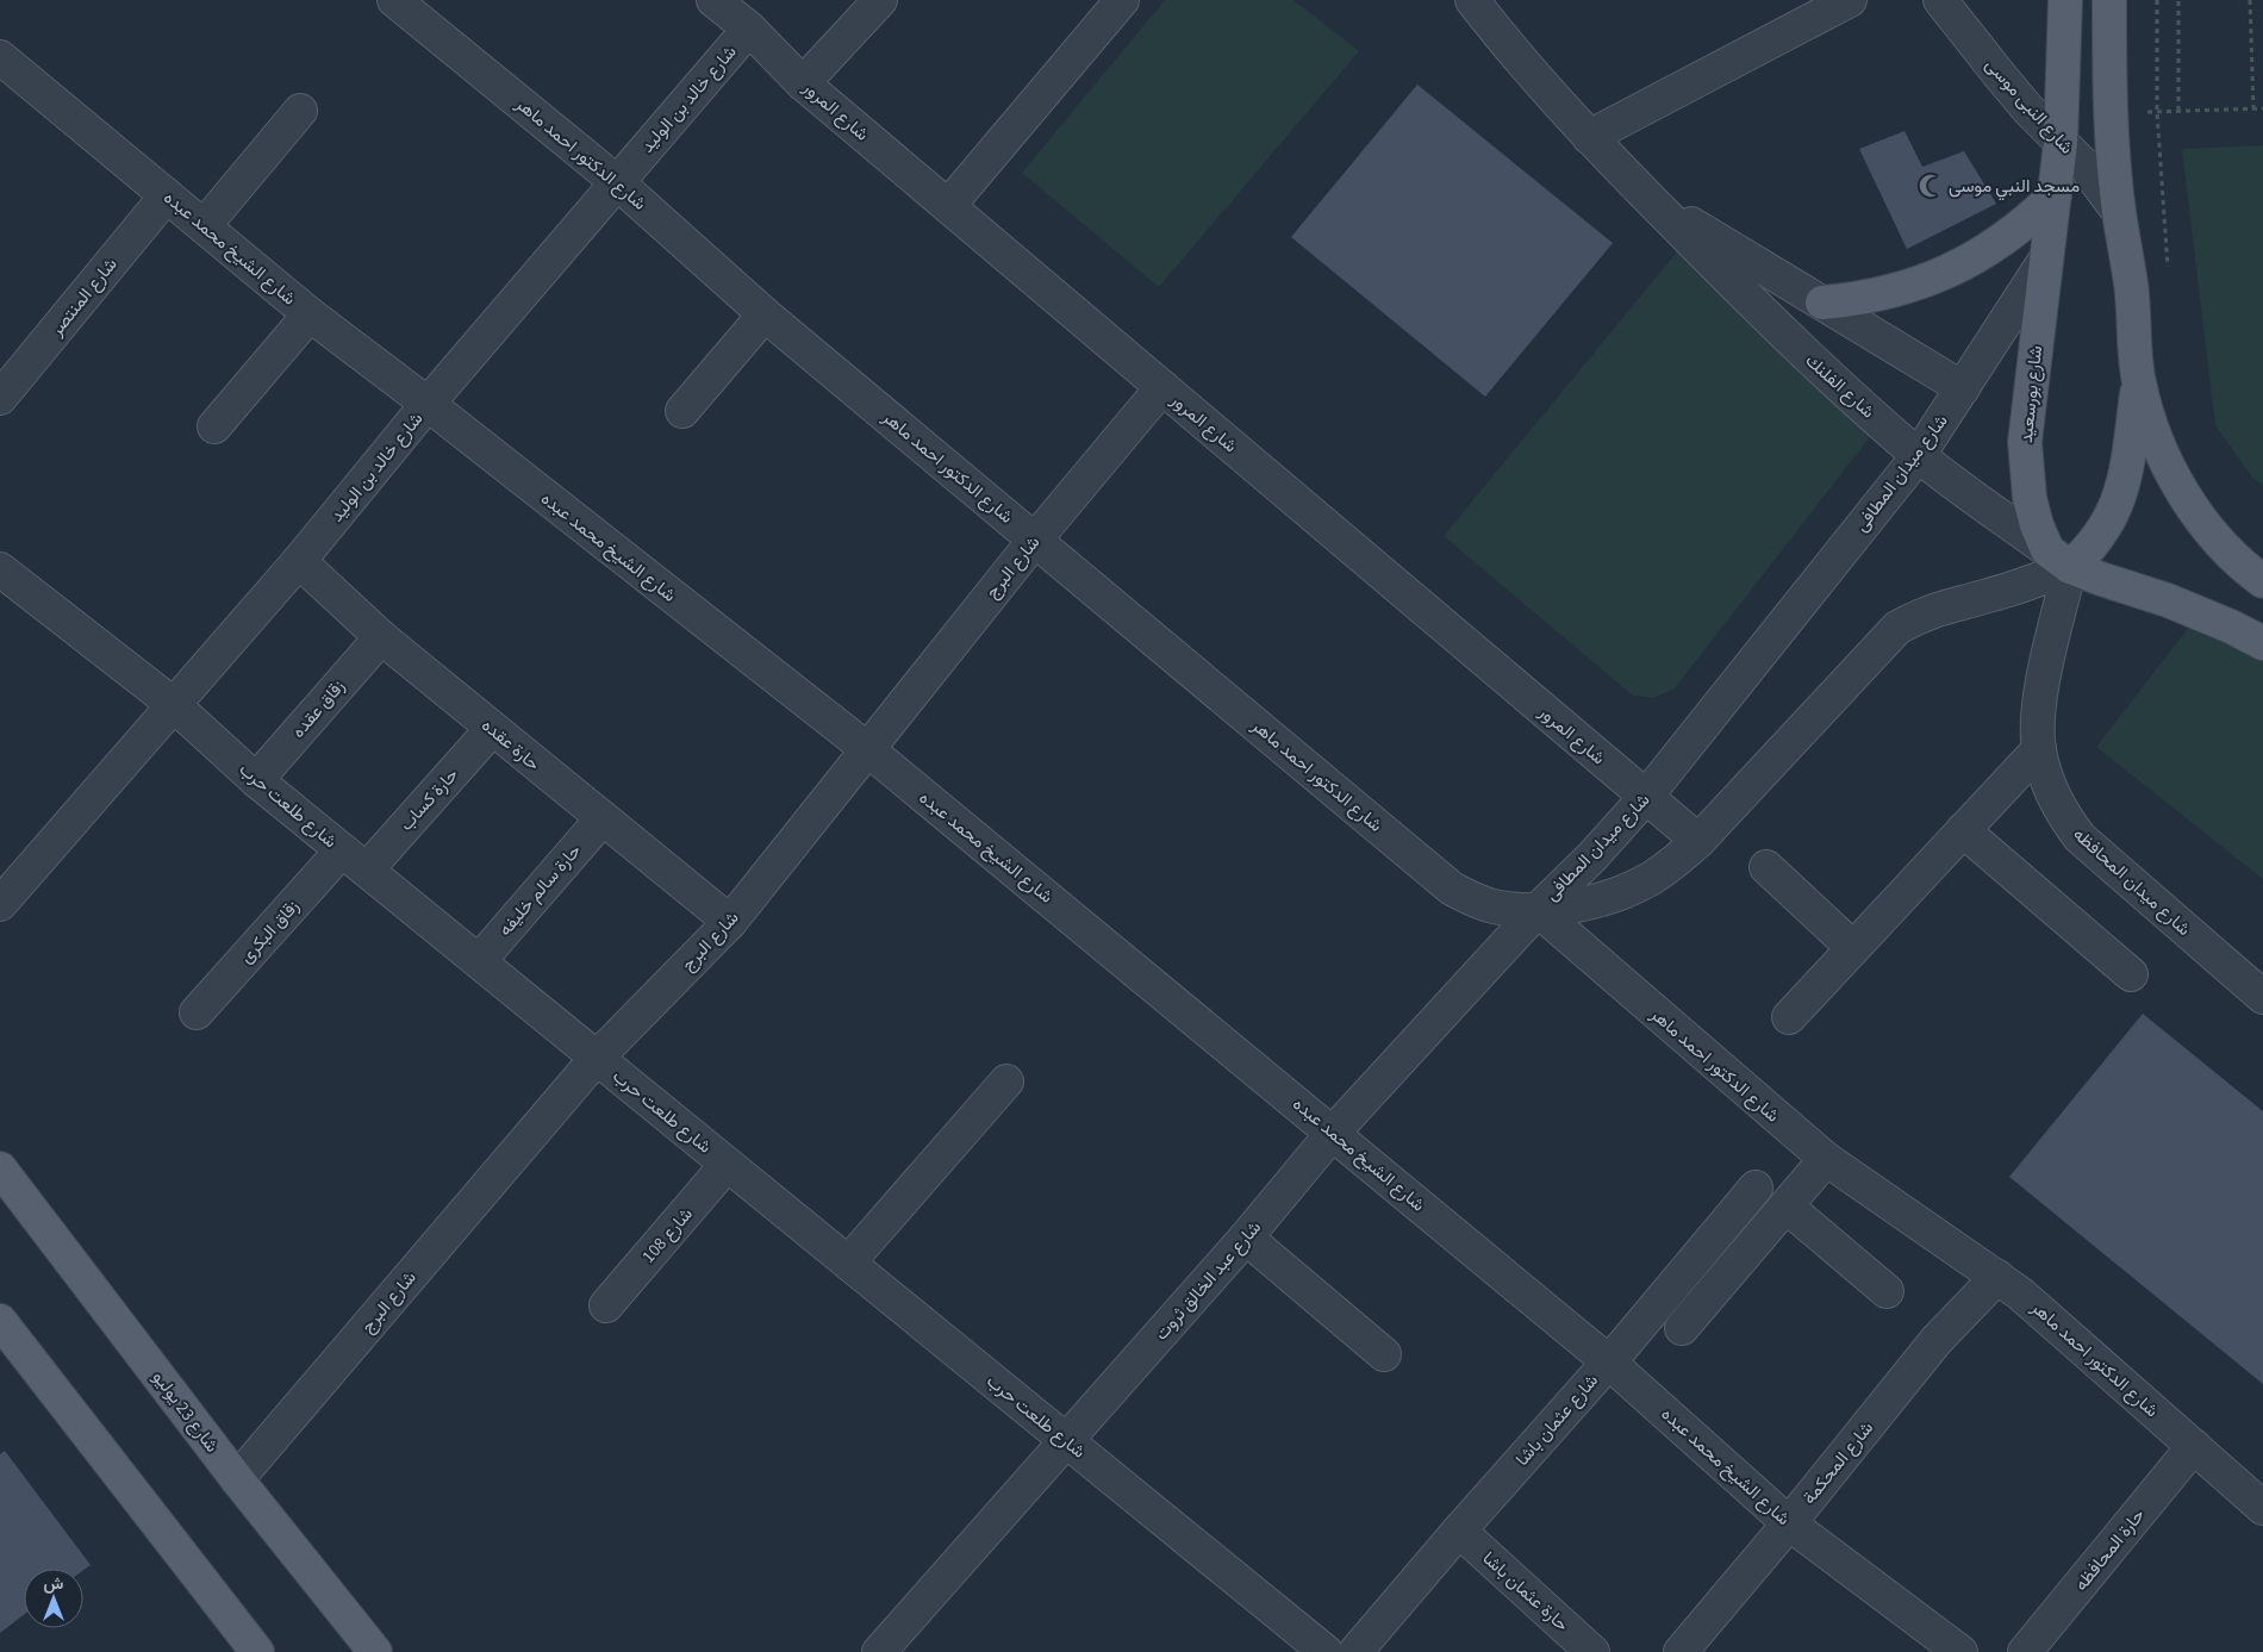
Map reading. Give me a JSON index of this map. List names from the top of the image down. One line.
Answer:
{"streets":{"main road":["شارع بورسعيد","شارع 23 يوليو"],"street":["شارع خالد بن الوليد","شارع النبى موسى","شارع المرور","شارع الدكتور احمد ماهر","شارع الشيخ محمد عبده","شارع المنتصر","شارع الفلنك","شارع ميدان المطافى","شارع البرج","زقاق عقده","حارة عقده","حارة كساب","شارع طلعت حرب","شارع ميدان المحافظه","حارة سالم خليفه","زقاق البكرى","شارع 108","شارع عبد الخالق ثروت","شارع عثمان باشا","شارع المحكمة","حارة المحافظه","حارة عثمان باشا"]},"crossings":[["شارع خالد بن الوليد","شارع المرور"],["شارع خالد بن الوليد","شارع الدكتور احمد ماهر"],["شارع خالد بن الوليد","شارع الشيخ محمد عبده"],["شارع خالد بن الوليد","حارة عقده"],["شارع خالد بن الوليد","شارع طلعت حرب"],["شارع النبى موسى","شارع بورسعيد"],["شارع المرور","شارع ميدان المطافى"],["شارع المرور","شارع البرج"],["شارع الدكتور احمد ماهر","شارع ميدان المطافى"],["شارع الدكتور احمد ماهر","شارع البرج"],["شارع الدكتور احمد ماهر","شارع عبد الخالق ثروت"],["شارع الدكتور احمد ماهر","شارع المحكمة"],["شارع الدكتور احمد ماهر","حارة المحافظه"],["شارع الشيخ محمد عبده","شارع المنتصر"],["شارع الشيخ محمد عبده","شارع البرج"],["شارع الشيخ محمد عبده","شارع عبد الخالق ثروت"],["شارع الشيخ محمد عبده","شارع عثمان باشا"],["شارع الشيخ محمد عبده","شارع المحكمة"],["شارع الفلنك","شارع بورسعيد"],["شارع الفلنك","شارع ميدان المطافى"],["شارع الفلنك","شارع ميدان المحافظه"],["شارع بورسعيد","شارع ميدان المطافى"],["شارع بورسعيد","شارع ميدان المحافظه"],["شارع ميدان المطافى","شارع ميدان المحافظه"],["شارع ميدان المطافى","شارع عبد الخالق ثروت"],["شارع البرج","حارة عقده"],["شارع البرج","شارع طلعت حرب"],["شارع البرج","شارع 23 يوليو"],["زقاق عقده","حارة عقده"],["زقاق عقده","شارع طلعت حرب"],["حارة عقده","حارة كساب"],["حارة عقده","حارة سالم خليفه"],["حارة كساب","شارع طلعت حرب"],["حارة كساب","زقاق البكرى"],["شارع طلعت حرب","حارة سالم خليفه"],["شارع طلعت حرب","زقاق البكرى"],["شارع طلعت حرب","شارع 108"],["شارع طلعت حرب","شارع عبد الخالق ثروت"],["شارع عثمان باشا","حارة عثمان باشا"]],"places":{"mosque":["مسجد النبي موسى"]},"north":"top"}
